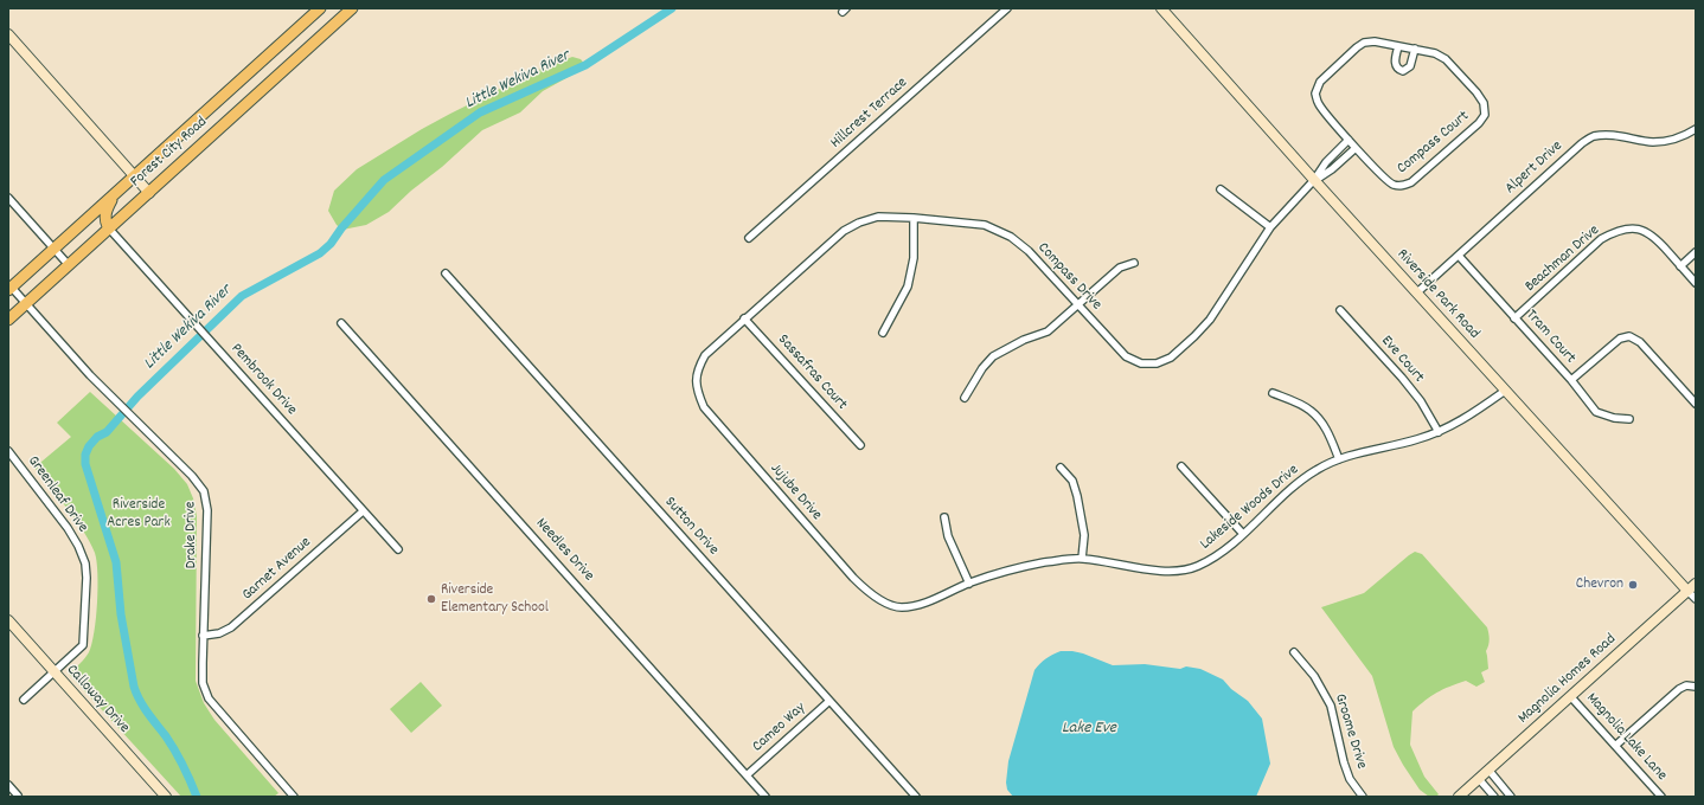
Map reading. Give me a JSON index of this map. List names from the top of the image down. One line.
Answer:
{"streets":{"main road":["Forest City Road"],"street":["Hillcrest Terrace","Compass Court","Alpert Drive","Beachman Drive","Compass Drive","Riverside Park Road","Tram Court","Eve Court","Sassafras Court","Pembrook Drive","Jujube Drive","Greenleaf Drive","Lakeside Woods Drive","Sutton Drive","Drake Drive","Needles Drive","Garnet Avenue","Magnolia Homes Road","Calloway Drive","Cameo Way","Groome Drive","Magnolia Lake Lane"]},"crossings":[["Forest City Road","Pembrook Drive"],["Forest City Road","Drake Drive"],["Alpert Drive","Riverside Park Road"],["Alpert Drive","Tram Court"],["Beachman Drive","Tram Court"],["Compass Drive","Riverside Park Road"],["Compass Drive","Sassafras Court"],["Compass Drive","Jujube Drive"],["Riverside Park Road","Lakeside Woods Drive"],["Riverside Park Road","Magnolia Homes Road"],["Eve Court","Lakeside Woods Drive"],["Sassafras Court","Jujube Drive"],["Pembrook Drive","Garnet Avenue"],["Jujube Drive","Lakeside Woods Drive"],["Greenleaf Drive","Calloway Drive"],["Sutton Drive","Cameo Way"],["Drake Drive","Garnet Avenue"],["Needles Drive","Cameo Way"],["Magnolia Homes Road","Magnolia Lake Lane"]],"water":["Little Wekiva River","Lake Eve"],"parks":["Riverside Acres Park"],"places":["Chevron","Riverside Elementary School"]}
